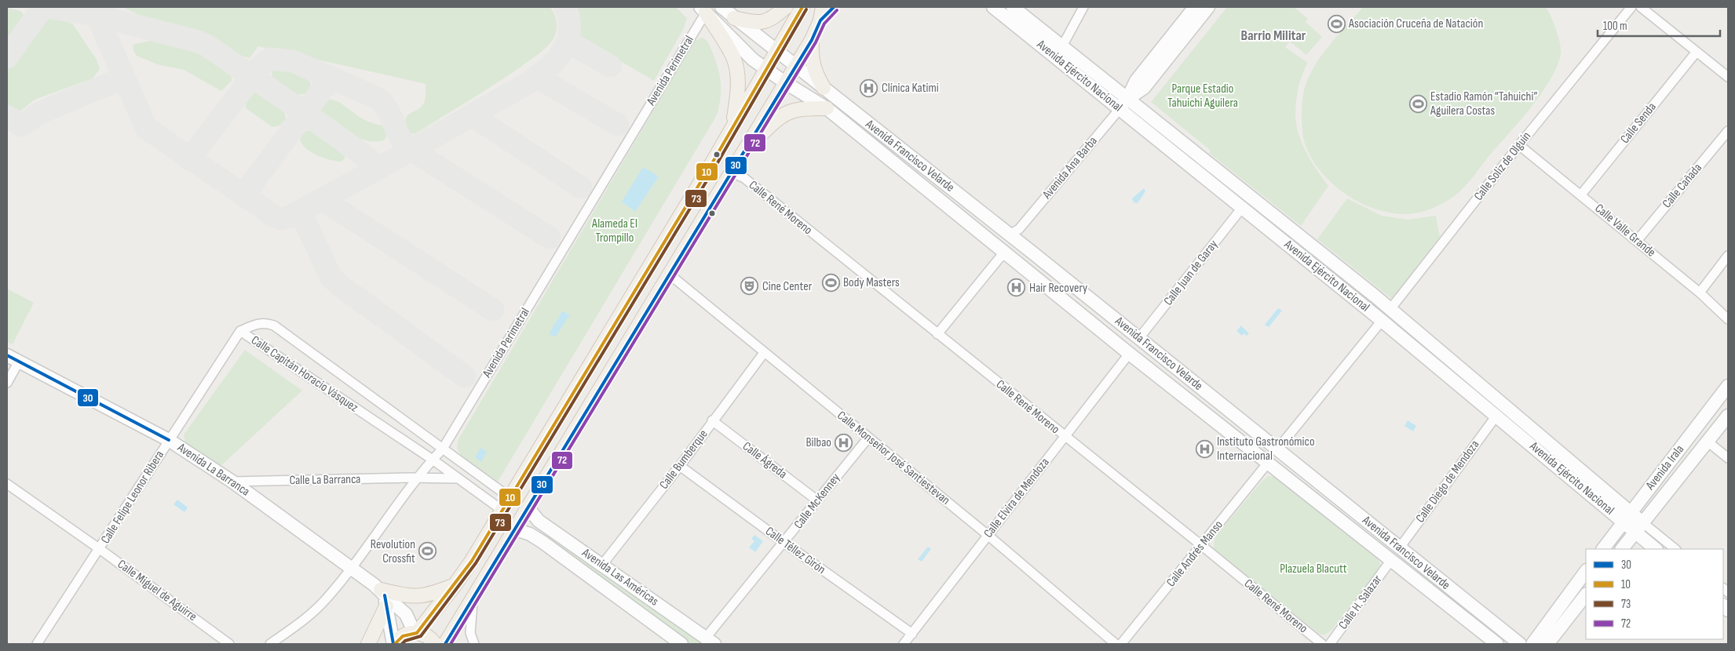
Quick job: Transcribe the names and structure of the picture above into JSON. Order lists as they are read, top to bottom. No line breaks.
{"streets":{"street":["Avenida Perimetral","Avenida Ejército Nacional","Calle Senda","Avenida Francisco Velarde","Calle Soliz de Olguín","Avenida Ana Barba","Calle Cañada","Calle René Moreno","Calle Valle Grande","Calle Juan de Garay","Calle Capitán Horacio Vásquez","Calle Monseñor José Santiestevan","Calle Bumberque","Calle Ágreda","Avenida Irala","Avenida La Barranca","Calle La Barranca","Calle Diego de Mendoza","Calle Felipe Leonor Ribera","Calle Elvira de Mendoza","Calle McKenney","Calle Téllez Girón","Calle Andrés Manso","Avenida Las Américas","Calle Miguel de Aguirre","Calle H. Salazar"]},"crossings":[["Avenida Perimetral","Avenida Francisco Velarde"],["Avenida Perimetral","Calle Capitán Horacio Vásquez"],["Avenida Perimetral","Avenida La Barranca"],["Avenida Perimetral","Calle La Barranca"],["Avenida Ejército Nacional","Calle Soliz de Olguín"],["Avenida Ejército Nacional","Avenida Ana Barba"],["Avenida Ejército Nacional","Calle Juan de Garay"],["Avenida Ejército Nacional","Avenida Irala"],["Avenida Ejército Nacional","Calle Diego de Mendoza"],["Calle Senda","Calle Valle Grande"],["Avenida Francisco Velarde","Avenida Ana Barba"],["Avenida Francisco Velarde","Calle Juan de Garay"],["Avenida Francisco Velarde","Calle Diego de Mendoza"],["Avenida Francisco Velarde","Calle Elvira de Mendoza"],["Avenida Francisco Velarde","Calle Andrés Manso"],["Avenida Francisco Velarde","Calle H. Salazar"],["Calle Soliz de Olguín","Calle Valle Grande"],["Calle Cañada","Calle Valle Grande"],["Calle René Moreno","Calle Elvira de Mendoza"],["Calle René Moreno","Calle Andrés Manso"],["Calle Capitán Horacio Vásquez","Calle La Barranca"],["Calle Capitán Horacio Vásquez","Calle Felipe Leonor Ribera"],["Calle Monseñor José Santiestevan","Calle Bumberque"],["Calle Monseñor José Santiestevan","Calle Elvira de Mendoza"],["Calle Monseñor José Santiestevan","Calle McKenney"],["Calle Bumberque","Calle Ágreda"],["Calle Bumberque","Calle Téllez Girón"],["Calle Bumberque","Avenida Las Américas"],["Calle Ágreda","Calle McKenney"],["Avenida La Barranca","Calle La Barranca"],["Avenida La Barranca","Calle Felipe Leonor Ribera"],["Calle Felipe Leonor Ribera","Calle Miguel de Aguirre"],["Calle Elvira de Mendoza","Calle Téllez Girón"],["Calle McKenney","Calle Téllez Girón"],["Calle McKenney","Avenida Las Américas"]],"districts":["Barrio Militar"],"parks":["Parque Estadio Tahuichi Aguilera","Alameda El Trompillo","Plazuela Blacutt"],"places":{"sports":["Asociación Cruceña de Natación","Estadio Ramón “Tahuichi” Aguilera Costas","Body Masters","Revolution Crossfit"],"hospital":["Clínica Katimi","Hair Recovery","Bilbao","Instituto Gastronómico Internacional"],"theatre":["Cine Center"]},"lines":["transit line 30","transit line 10","transit line 73","transit line 72"],"legend":["30","10","73","72"],"scale_bar":"100 m"}
